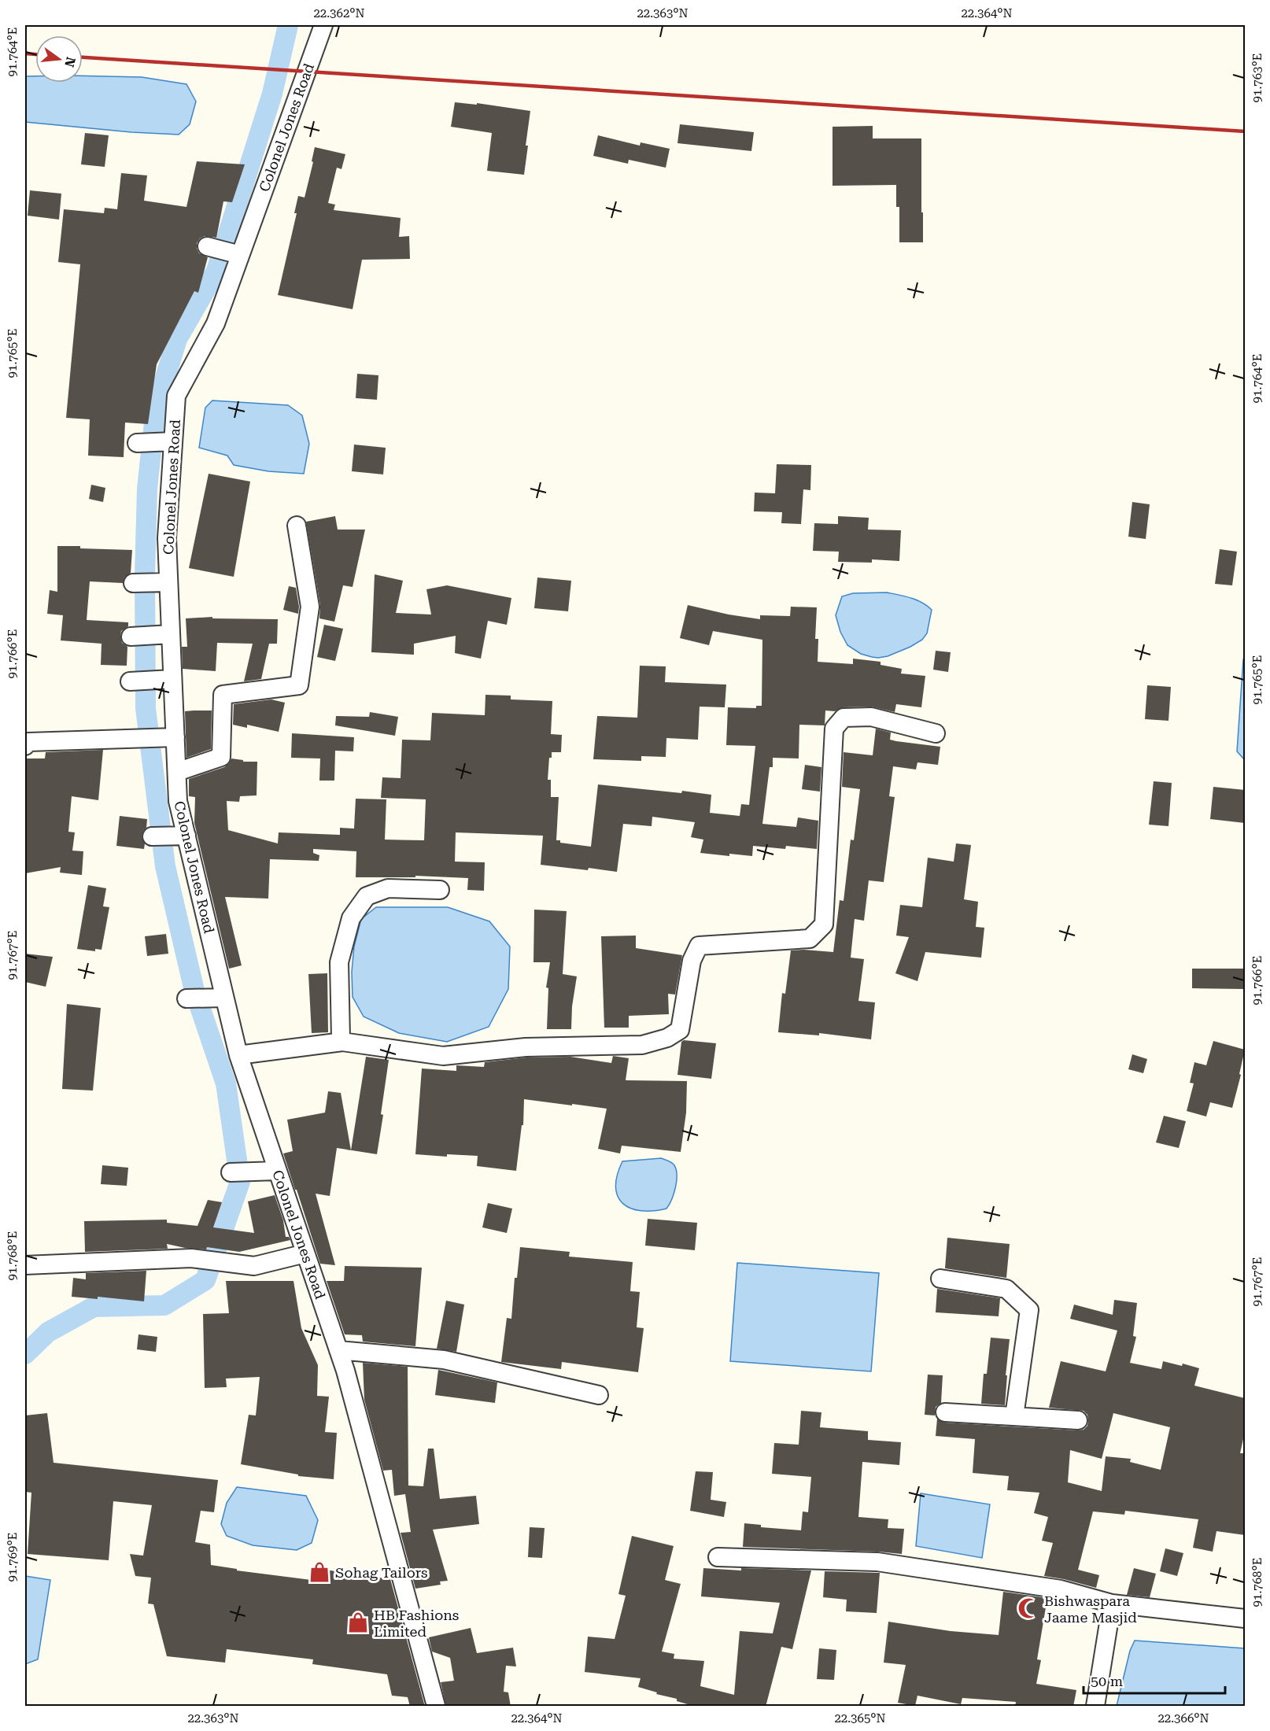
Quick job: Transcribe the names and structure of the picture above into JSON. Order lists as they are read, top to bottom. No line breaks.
{"streets":{"street":["Colonel Jones Road"]},"places":{"shop":["Sohag Tailors","HB Fashions Limited"],"mosque":["Bishwaspara Jaame Masjid"]},"scale_bar":"50 m","north":"right","coordinates":["22.362°N","22.363°N","22.364°N","91.764°E","91.763°E","91.765°E","91.766°E","91.767°E","91.768°E","91.769°E","22.365°N","22.366°N"]}
